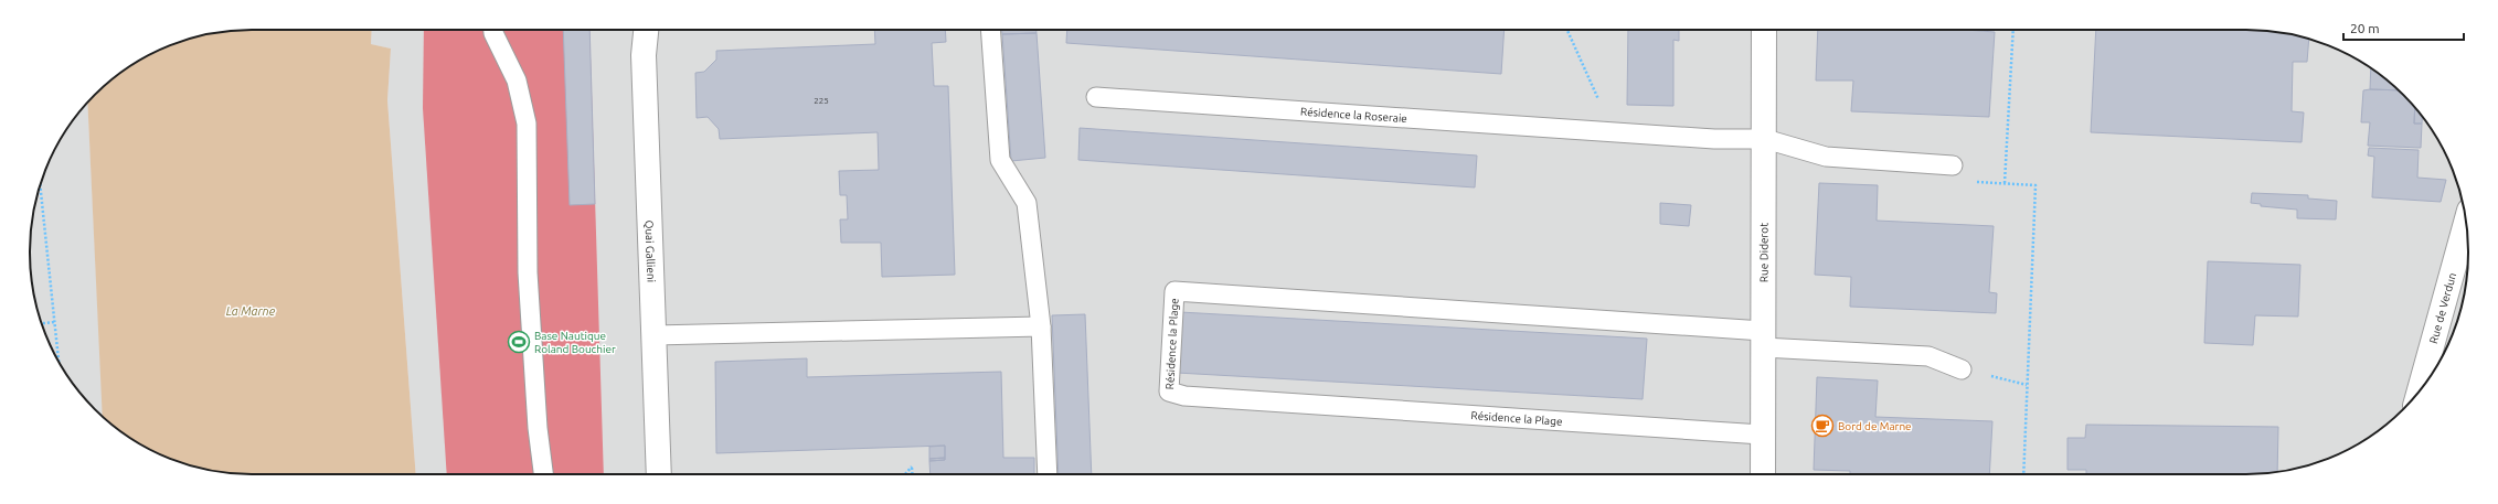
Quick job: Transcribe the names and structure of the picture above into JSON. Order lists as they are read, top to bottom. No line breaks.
{"streets":{"street":["Quai Gallieni","Rue Diderot","Rue de Verdun"],"lane":["Résidence la Roseraie","Résidence la Plage"]},"crossings":[["Résidence la Roseraie","Rue Diderot"],["Rue Diderot","Résidence la Plage"]],"water":["La Marne"],"places":{"sports":["Base Nautique Roland Bouchier"],"cafe":["Bord de Marne"]},"house_numbers":["225"],"scale_bar":"20 m"}
